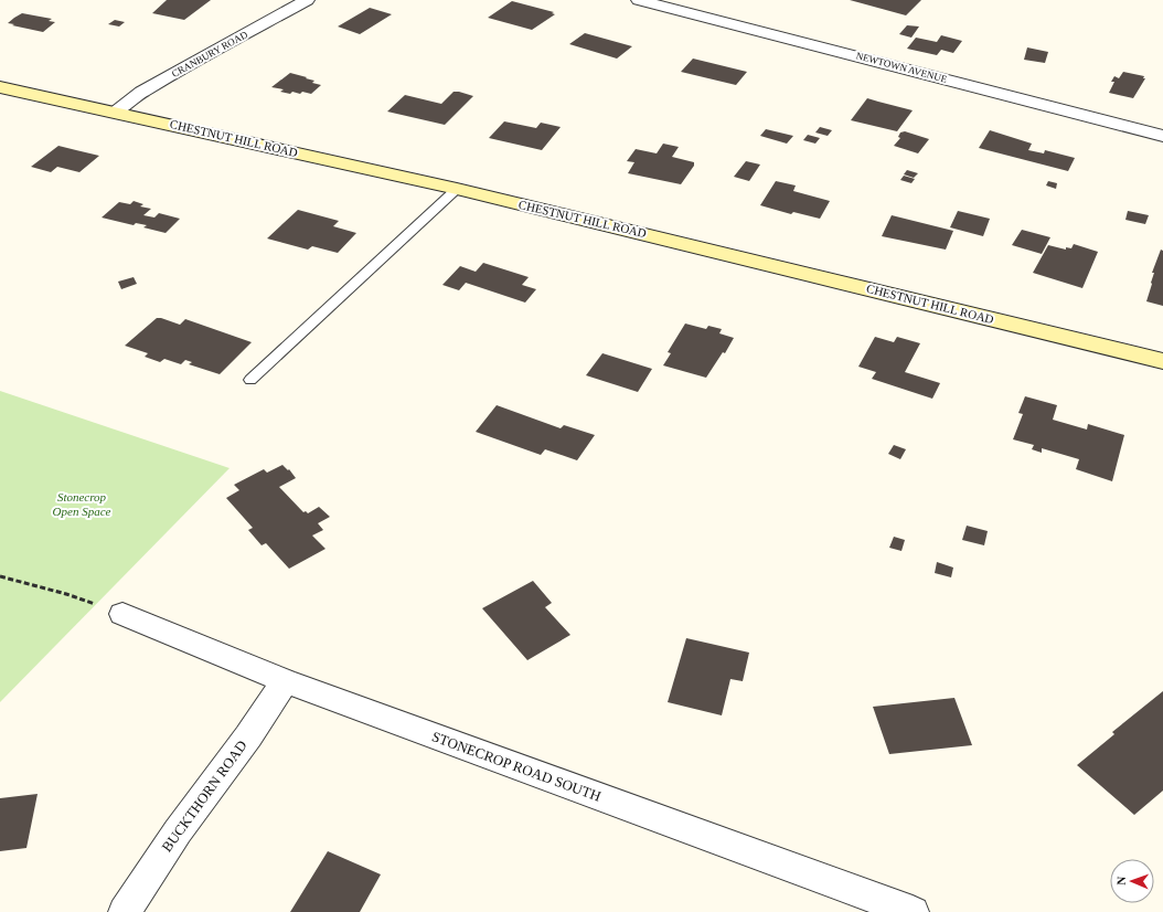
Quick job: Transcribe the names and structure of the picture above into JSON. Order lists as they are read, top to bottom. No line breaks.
{"streets":{"main road":["CHESTNUT HILL ROAD"],"street":["CRANBURY ROAD","NEWTOWN AVENUE","STONECROP ROAD SOUTH","BUCKTHORN ROAD"]},"crossings":[["CRANBURY ROAD","CHESTNUT HILL ROAD"],["STONECROP ROAD SOUTH","BUCKTHORN ROAD"]],"parks":["Stonecrop Open Space"],"north":"left"}
